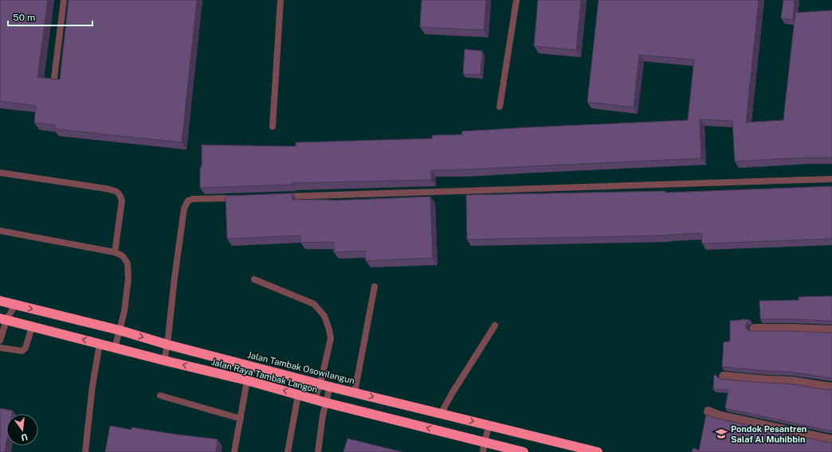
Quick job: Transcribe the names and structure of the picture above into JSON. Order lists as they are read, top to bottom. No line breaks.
{"streets":{"highway":["Jalan Tambak Osowilangun","Jalan Raya Tambak Langon"]},"one_way":["Jalan Tambak Osowilangun","Jalan Raya Tambak Langon"],"places":{"school or university":["Pondok Pesantren Salaf Al Muhibbin"]},"scale_bar":"50 m","north":"bottom"}
